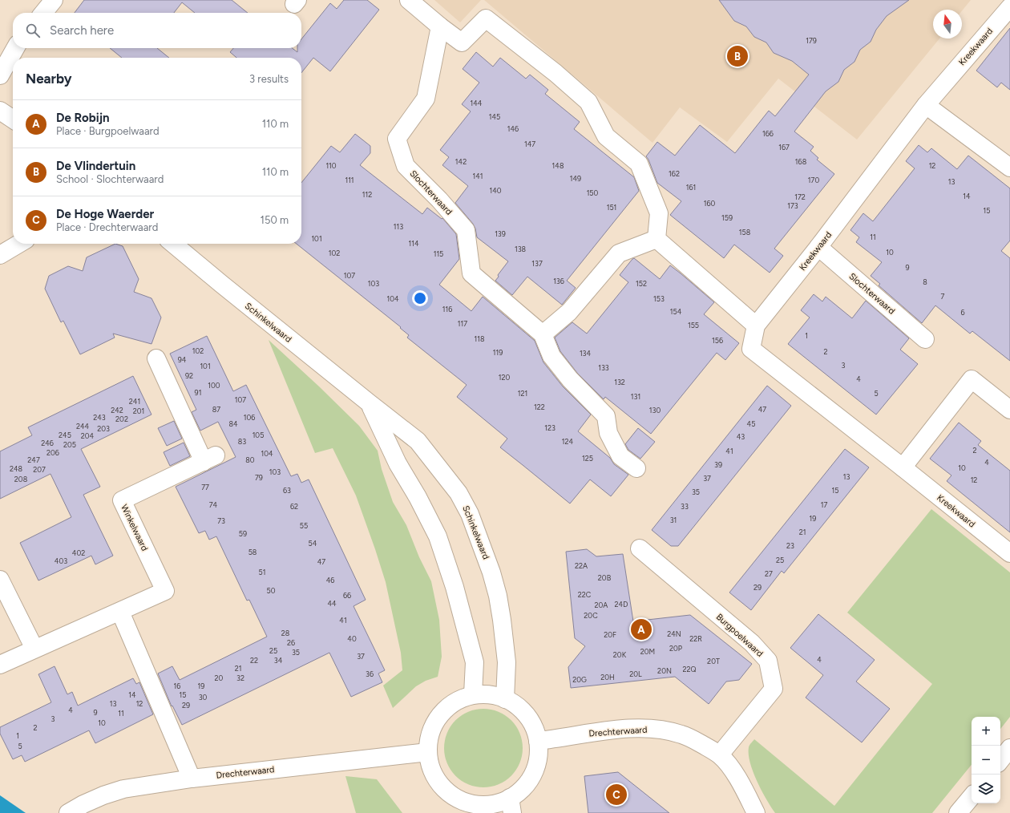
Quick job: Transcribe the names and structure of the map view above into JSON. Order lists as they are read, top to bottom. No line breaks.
{"streets":{"street":["Kreekwaard","Slochterwaard","Schinkelwaard","Winkelwaard","Burgpoelwaard","Drechterwaard"]},"crossings":[["Kreekwaard","Slochterwaard"],["Schinkelwaard","Drechterwaard"],["Burgpoelwaard","Drechterwaard"]],"house_numbers":["179","144","145","146","166","147","167","142","168","110","148","12","162","141","149","111","170","13","161","140","150","112","14","172","160","173","151","15","159","113","158","139","11","101","114","138","10","102","115","137","9","107","136","8","103","152","7","104","153","116","154","6","117","155","1","118","156","102","2","119","134","94","3","101","133","92","120","4","132","100","91","121","5","131","107","241","122","87","47","242","130","201","243","106","202","84","45","244","123","203","245","105","204","43","83","124","246","205","2","41","206","104","125","247","80","4","39","10","248","207","103","13","79","37","208","12","77","63","15","35","74","17","62","33","19","31","73","55","21","59","54","23","58","402","25","403","47","22A","51","27","20B","46","29","50","22C","66","44","24D","20A","20C","41","28","24N","20F","40","22R","26","20P","25","20M","35","20K","37","4","22","34","20T","21","22Q","20N","36","20L","20H","20","32","20G","16","19","14","15","30","13","12","29","4","9","11","3","10","2","1","5"],"north":"top","page":{"search":"Search here","pins":["B","A","C"],"heading":["Nearby","3 results"],"list":[{"mark":"A","name":"De Robijn","note":"Place · Burgpoelwaard","value":"110 m"},{"mark":"B","name":"De Vlindertuin","note":"School · Slochterwaard","value":"110 m"},{"mark":"C","name":"De Hoge Waerder","note":"Place · Drechterwaard","value":"150 m"}],"map_buttons":["+","−"]}}
